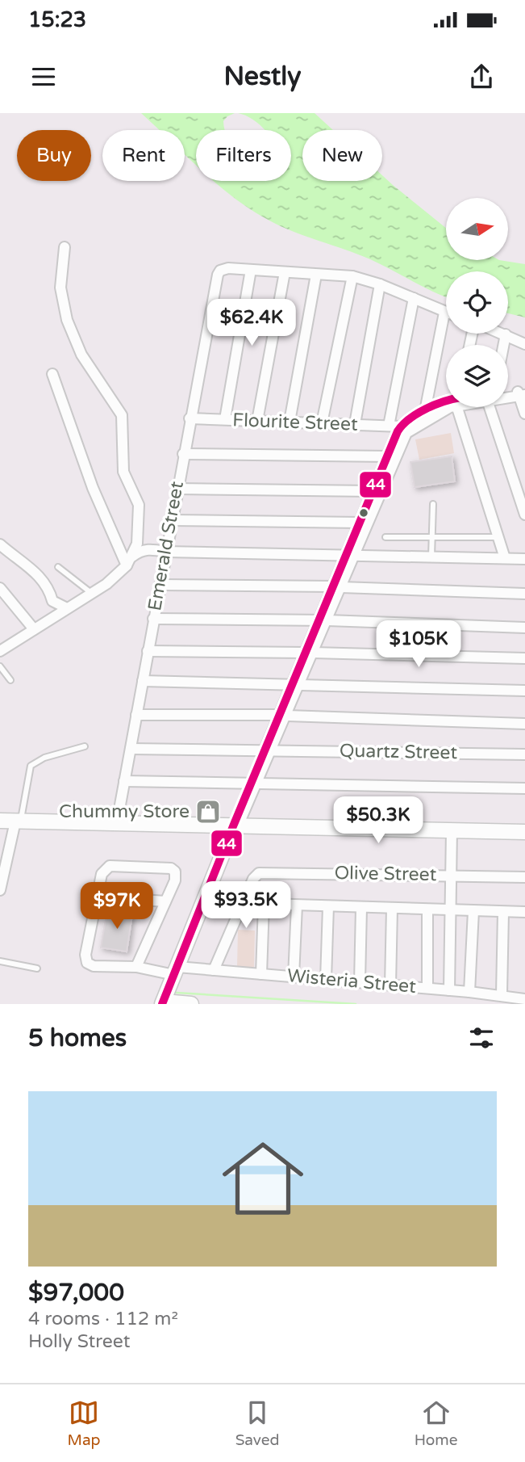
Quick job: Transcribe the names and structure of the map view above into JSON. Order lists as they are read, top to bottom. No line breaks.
{"streets":{"street":["Flourite Street","Emerald Street","Quartz Street","Olive Street","Wisteria Street"]},"crossings":[["Flourite Street","Emerald Street"],["Emerald Street","Quartz Street"],["Olive Street","Wisteria Street"]],"places":{"shop":["Chummy Store"]},"lines":["transit line 44"],"north":"right","page":{"status":"15:23","header":"Nestly","chip":["Buy","Rent","Filters","New"],"price":["$62.4K","$105K","$50.3K","$93.5K","$97K"],"heading":"5 homes","list":[{"name":"$97,000","note":"4 rooms · 112 m² · Holly Street"}],"tabs":["Map","Saved","Home"]}}
